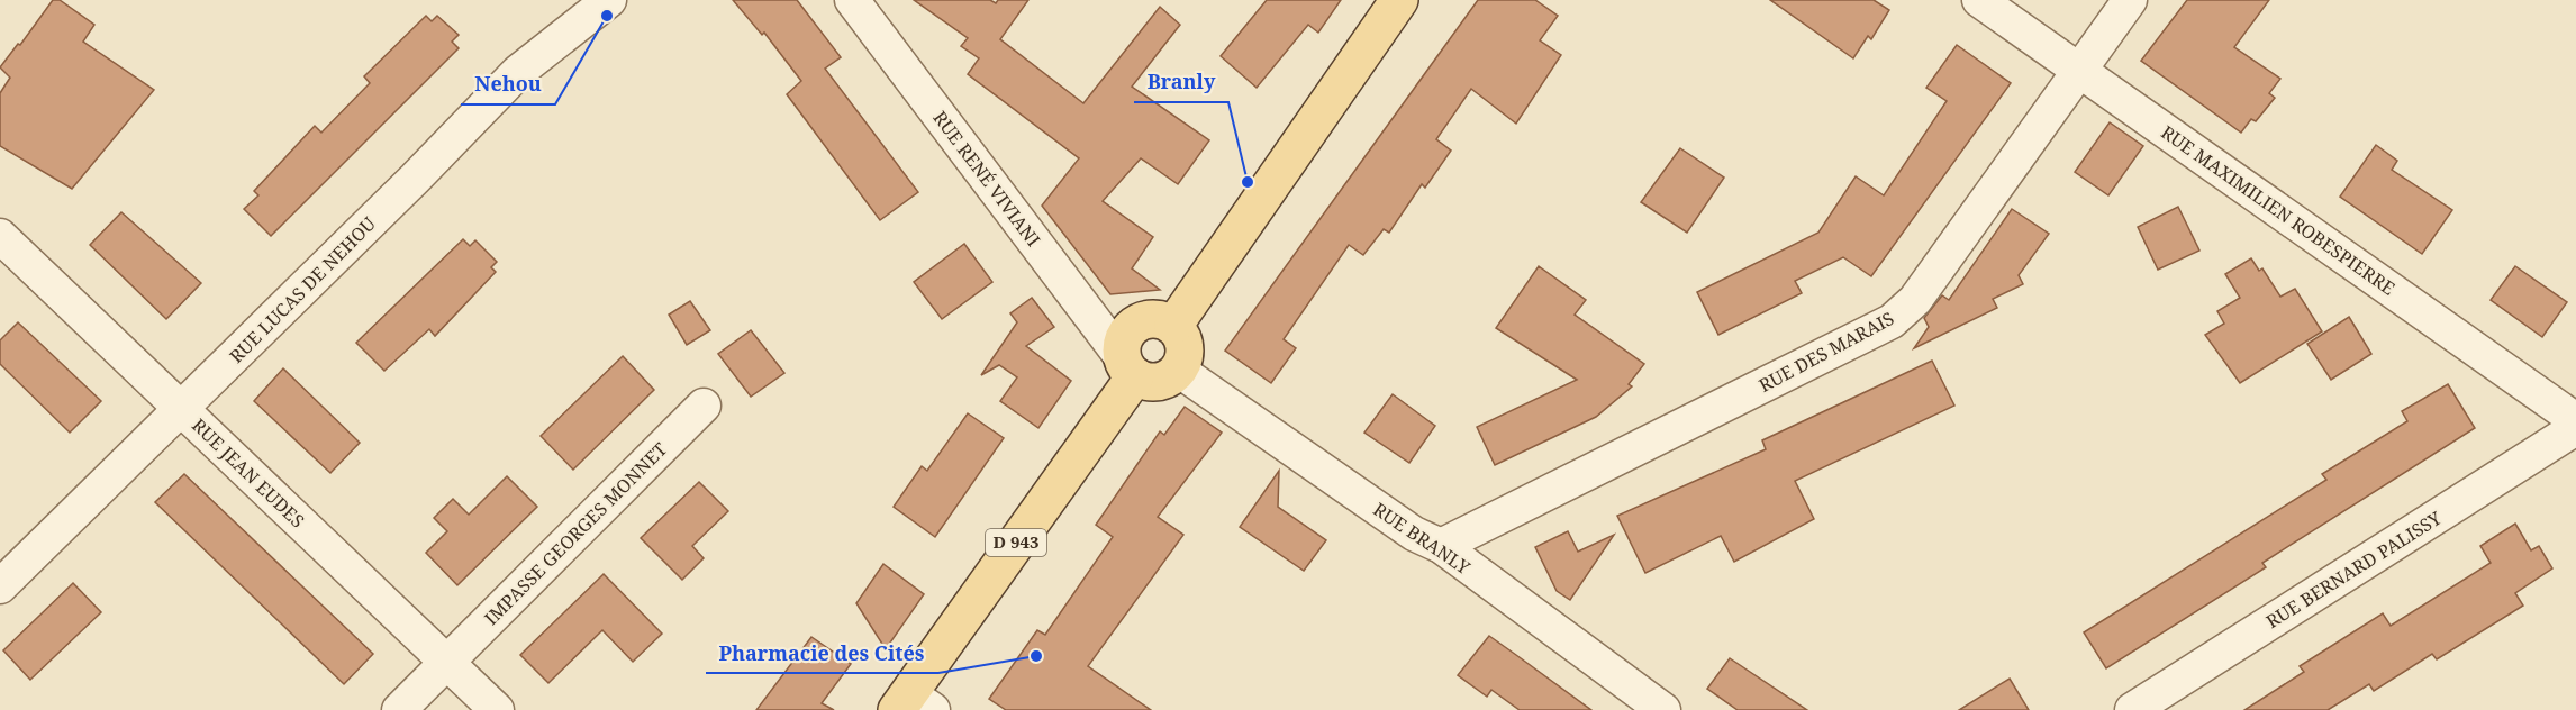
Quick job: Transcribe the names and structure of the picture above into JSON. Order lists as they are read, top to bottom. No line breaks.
{"streets":{"main road":["D 943"],"street":["RUE RENÉ VIVIANI","RUE MAXIMILIEN ROBESPIERRE","RUE LUCAS DE NEHOU","RUE DES MARAIS","RUE JEAN EUDES","IMPASSE GEORGES MONNET","RUE BRANLY","RUE BERNARD PALISSY"]},"crossings":[["RUE RENÉ VIVIANI","RUE BRANLY"],["RUE RENÉ VIVIANI","D 943"],["RUE MAXIMILIEN ROBESPIERRE","RUE DES MARAIS"],["RUE LUCAS DE NEHOU","RUE JEAN EUDES"],["RUE DES MARAIS","RUE BRANLY"],["RUE JEAN EUDES","IMPASSE GEORGES MONNET"],["RUE BRANLY","D 943"]],"places":["Nehou","Branly","Pharmacie des Cités"]}
